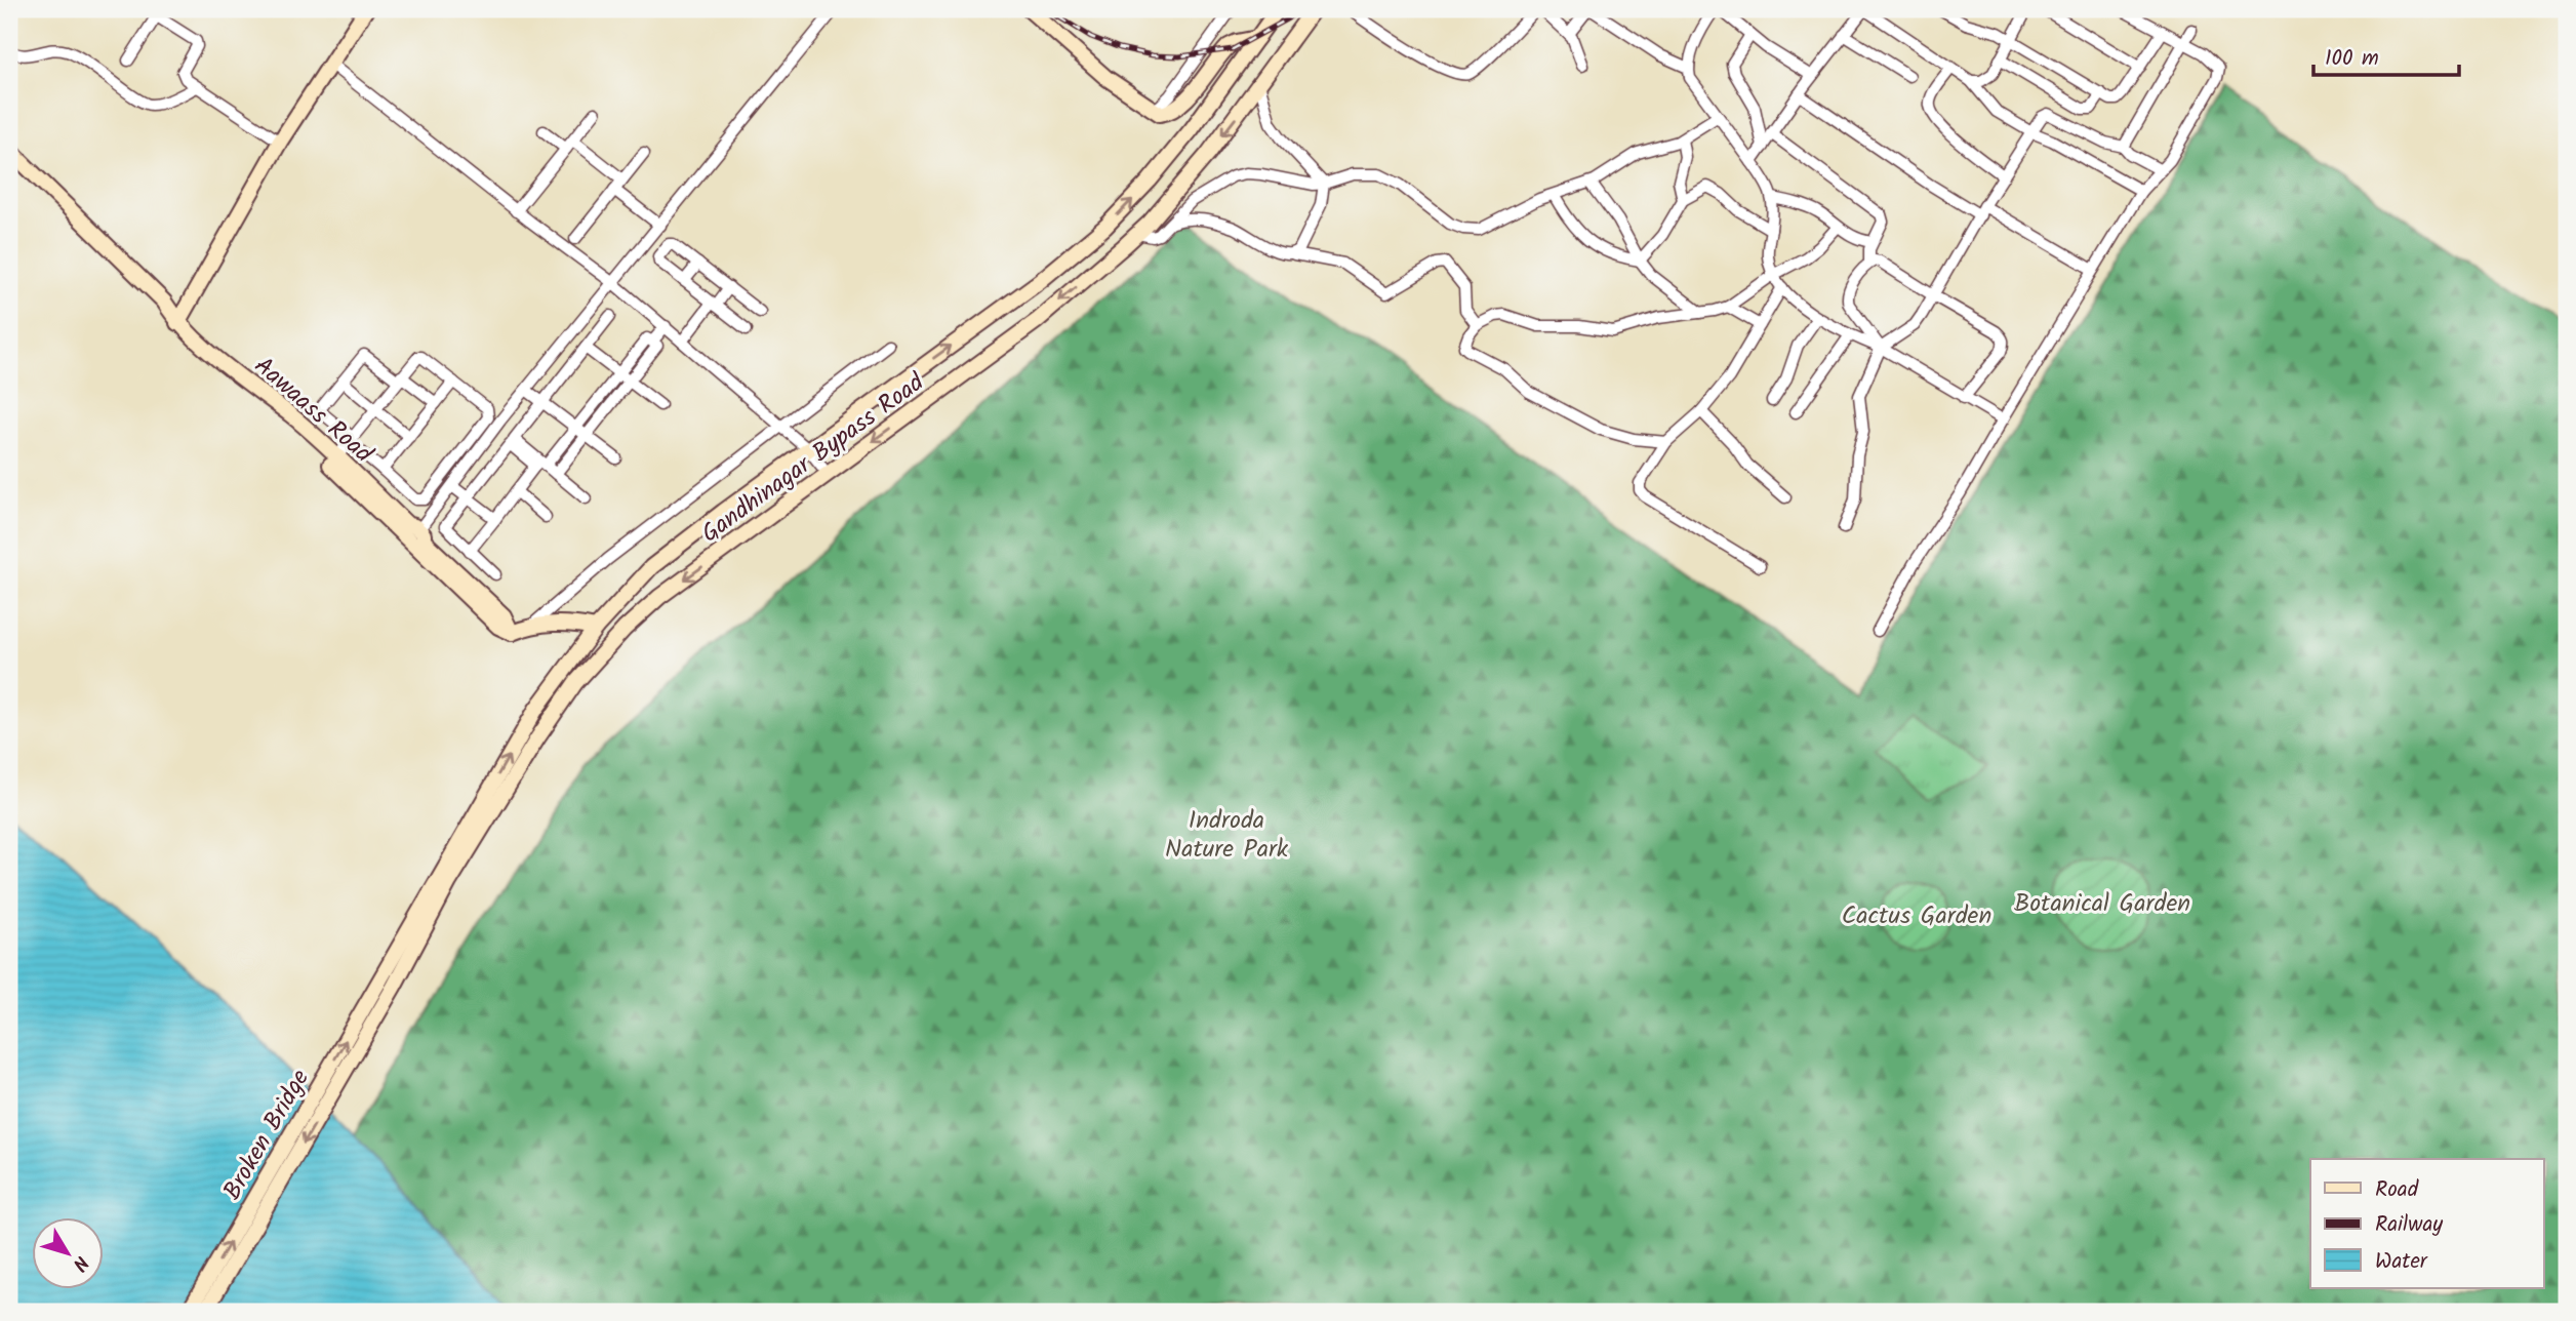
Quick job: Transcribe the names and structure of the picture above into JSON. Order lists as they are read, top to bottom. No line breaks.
{"streets":{"main road":["Aawaass Road","Gandhinagar Bypass Road","Broken Bridge"]},"crossings":[["Gandhinagar Bypass Road","Broken Bridge"]],"parks":["Indroda Nature Park","Botanical Garden","Cactus Garden"],"legend":["Road","Railway","Water"],"scale_bar":"100 m","north":"bottom right"}
